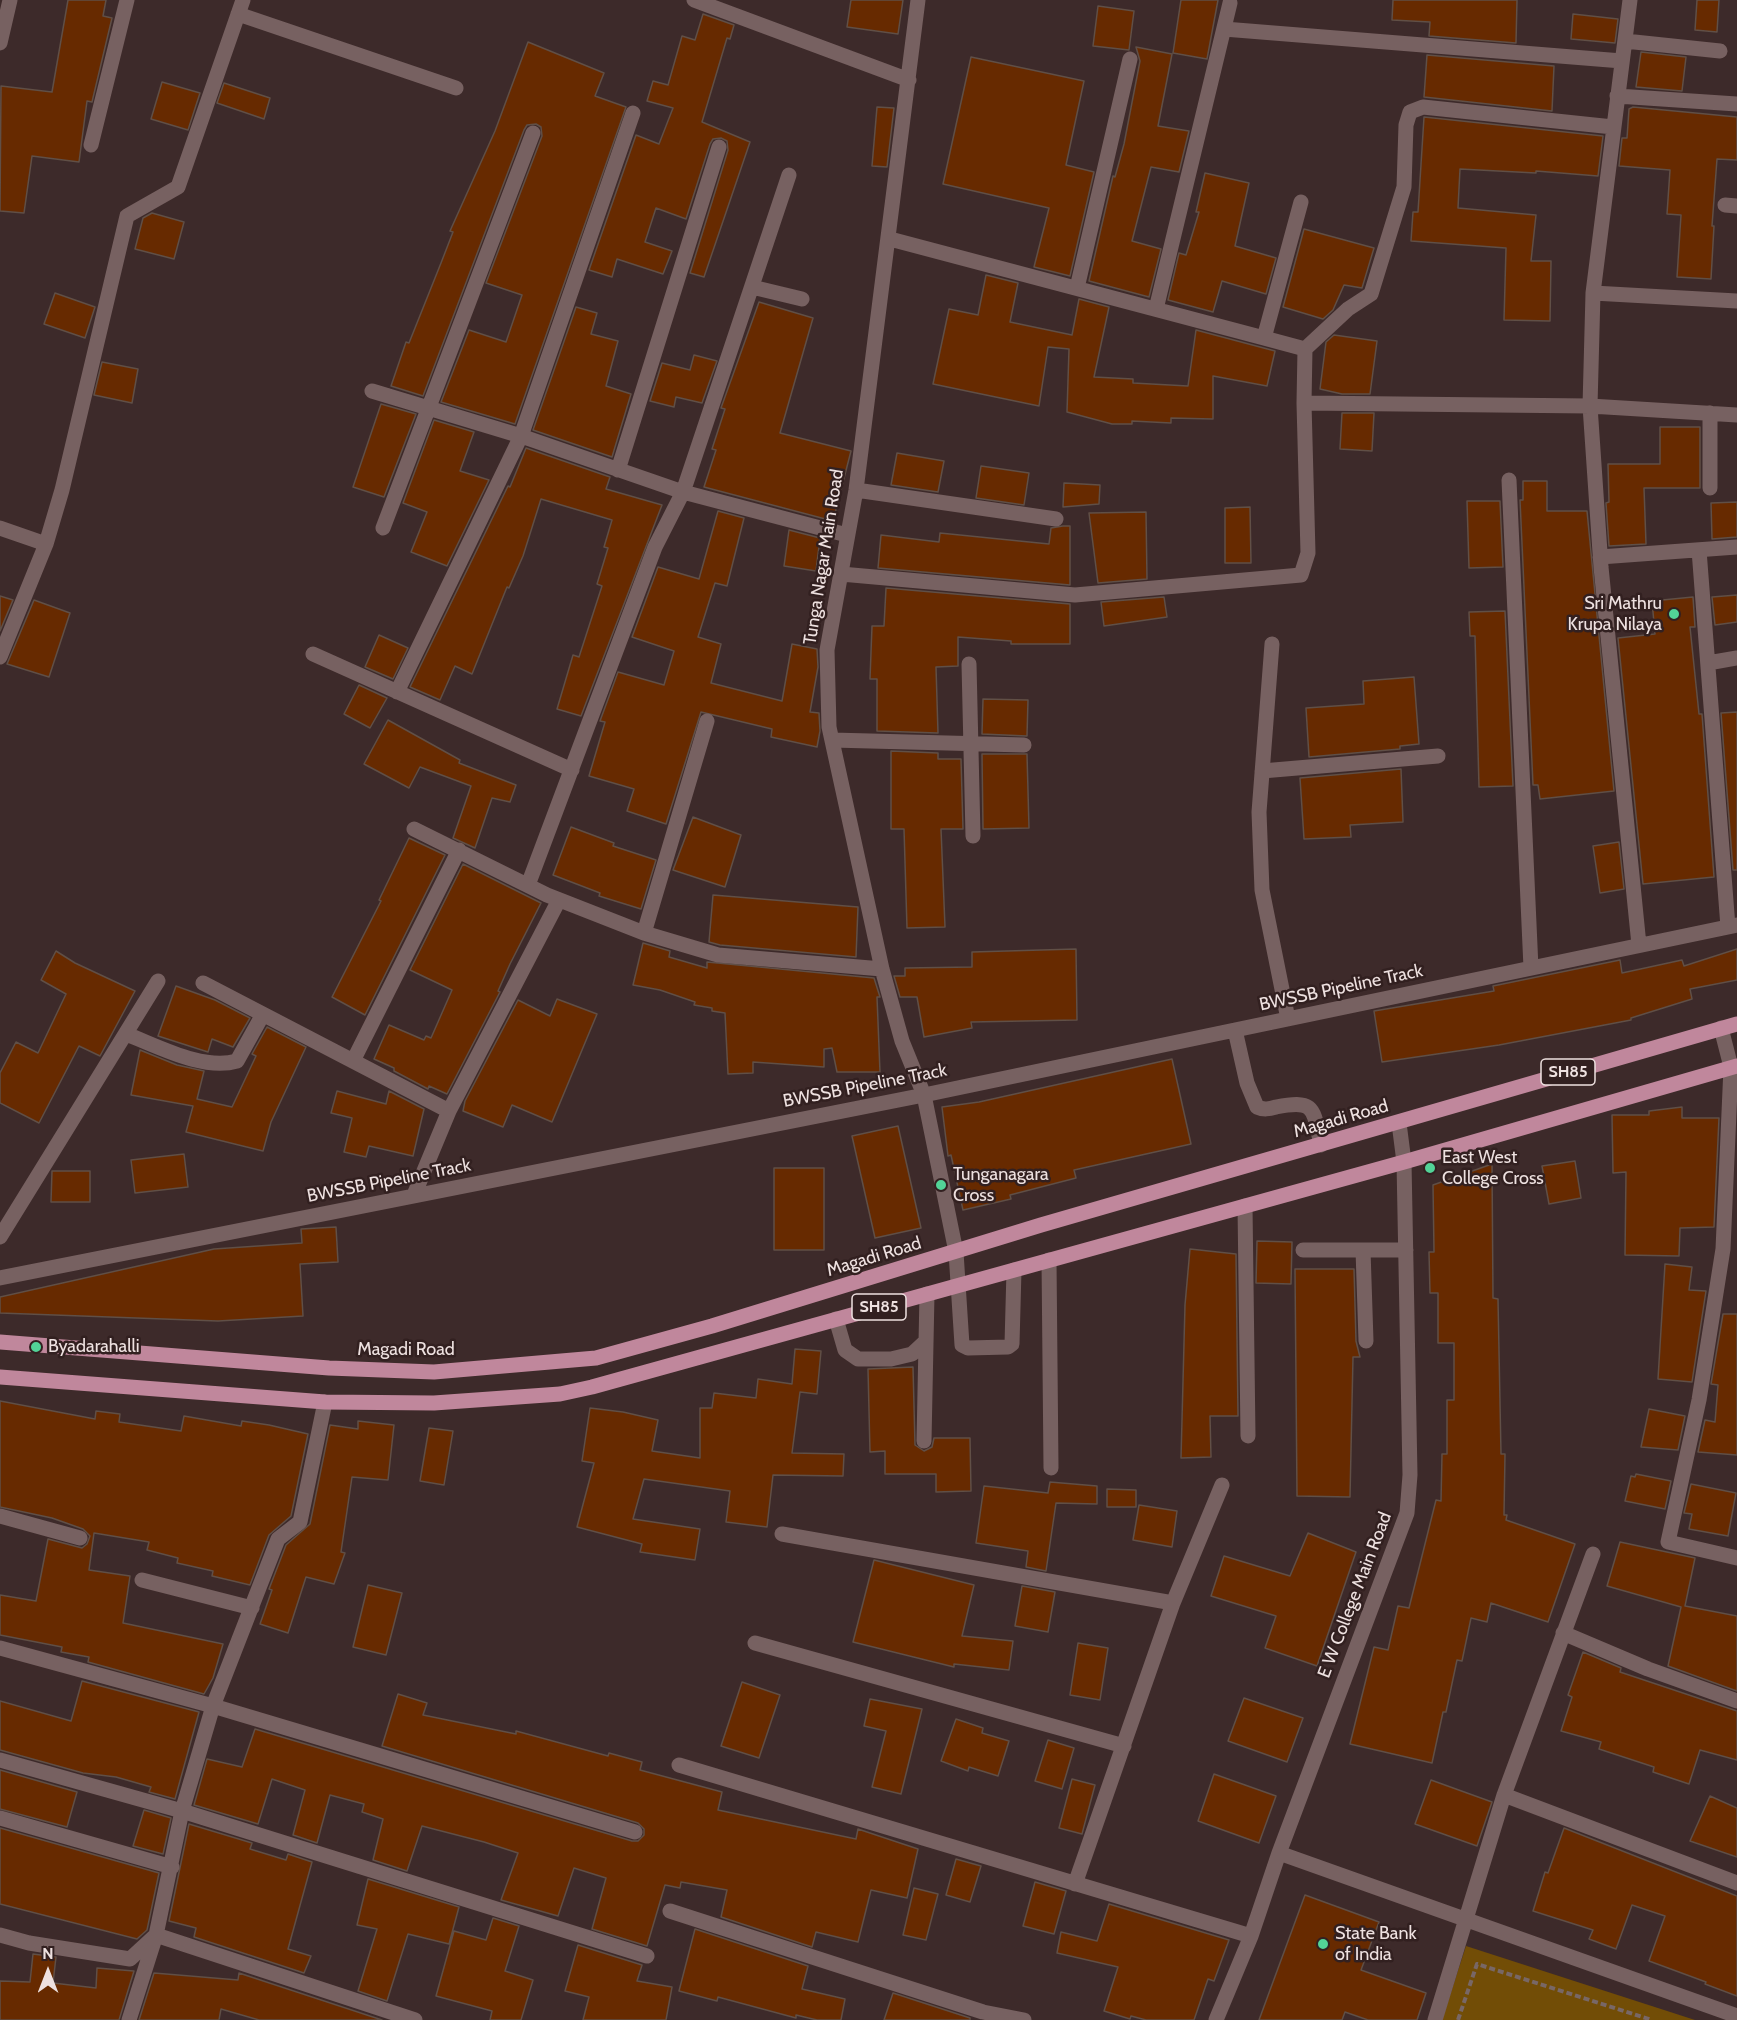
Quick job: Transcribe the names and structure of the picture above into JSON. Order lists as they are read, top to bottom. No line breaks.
{"streets":{"main road":["SH85","Magadi Road"],"street":["Tunga Nagar Main Road","BWSSB Pipeline Track","E W College Main Road"]},"crossings":[["Tunga Nagar Main Road","BWSSB Pipeline Track"],["Tunga Nagar Main Road","SH85"],["Tunga Nagar Main Road","Magadi Road"],["SH85","E W College Main Road"],["Magadi Road","E W College Main Road"]],"places":["Sri Mathru Krupa Nilaya","East West College Cross","Tunganagara Cross","Byadarahalli","State Bank of India"],"north":"top"}
